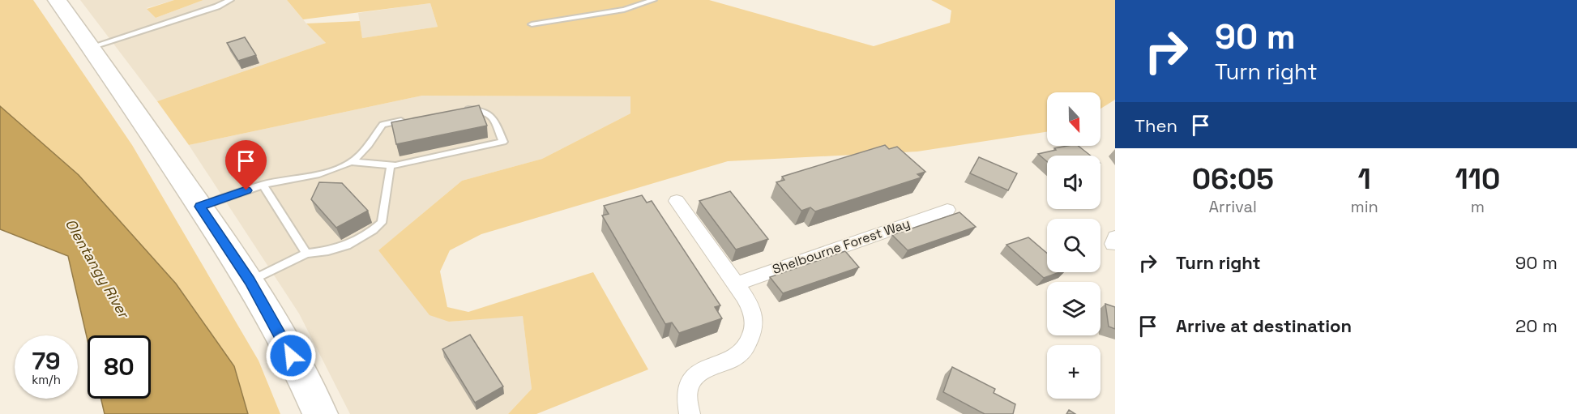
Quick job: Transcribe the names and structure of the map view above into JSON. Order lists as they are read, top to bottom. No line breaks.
{"streets":{"street":["Shelbourne Forest Way"]},"water":["Olentangy River"],"north":"bottom","page":{"turn":["90 m","Turn right"],"map_buttons":"+","then":"Then","eta":["06:05","Arrival","1","min","110","m"],"list":[{"name":"Turn right","value":"90 m"},{"name":"Arrive at destination","value":"20 m"}],"speed":"79 km/h","limit":"80"}}
